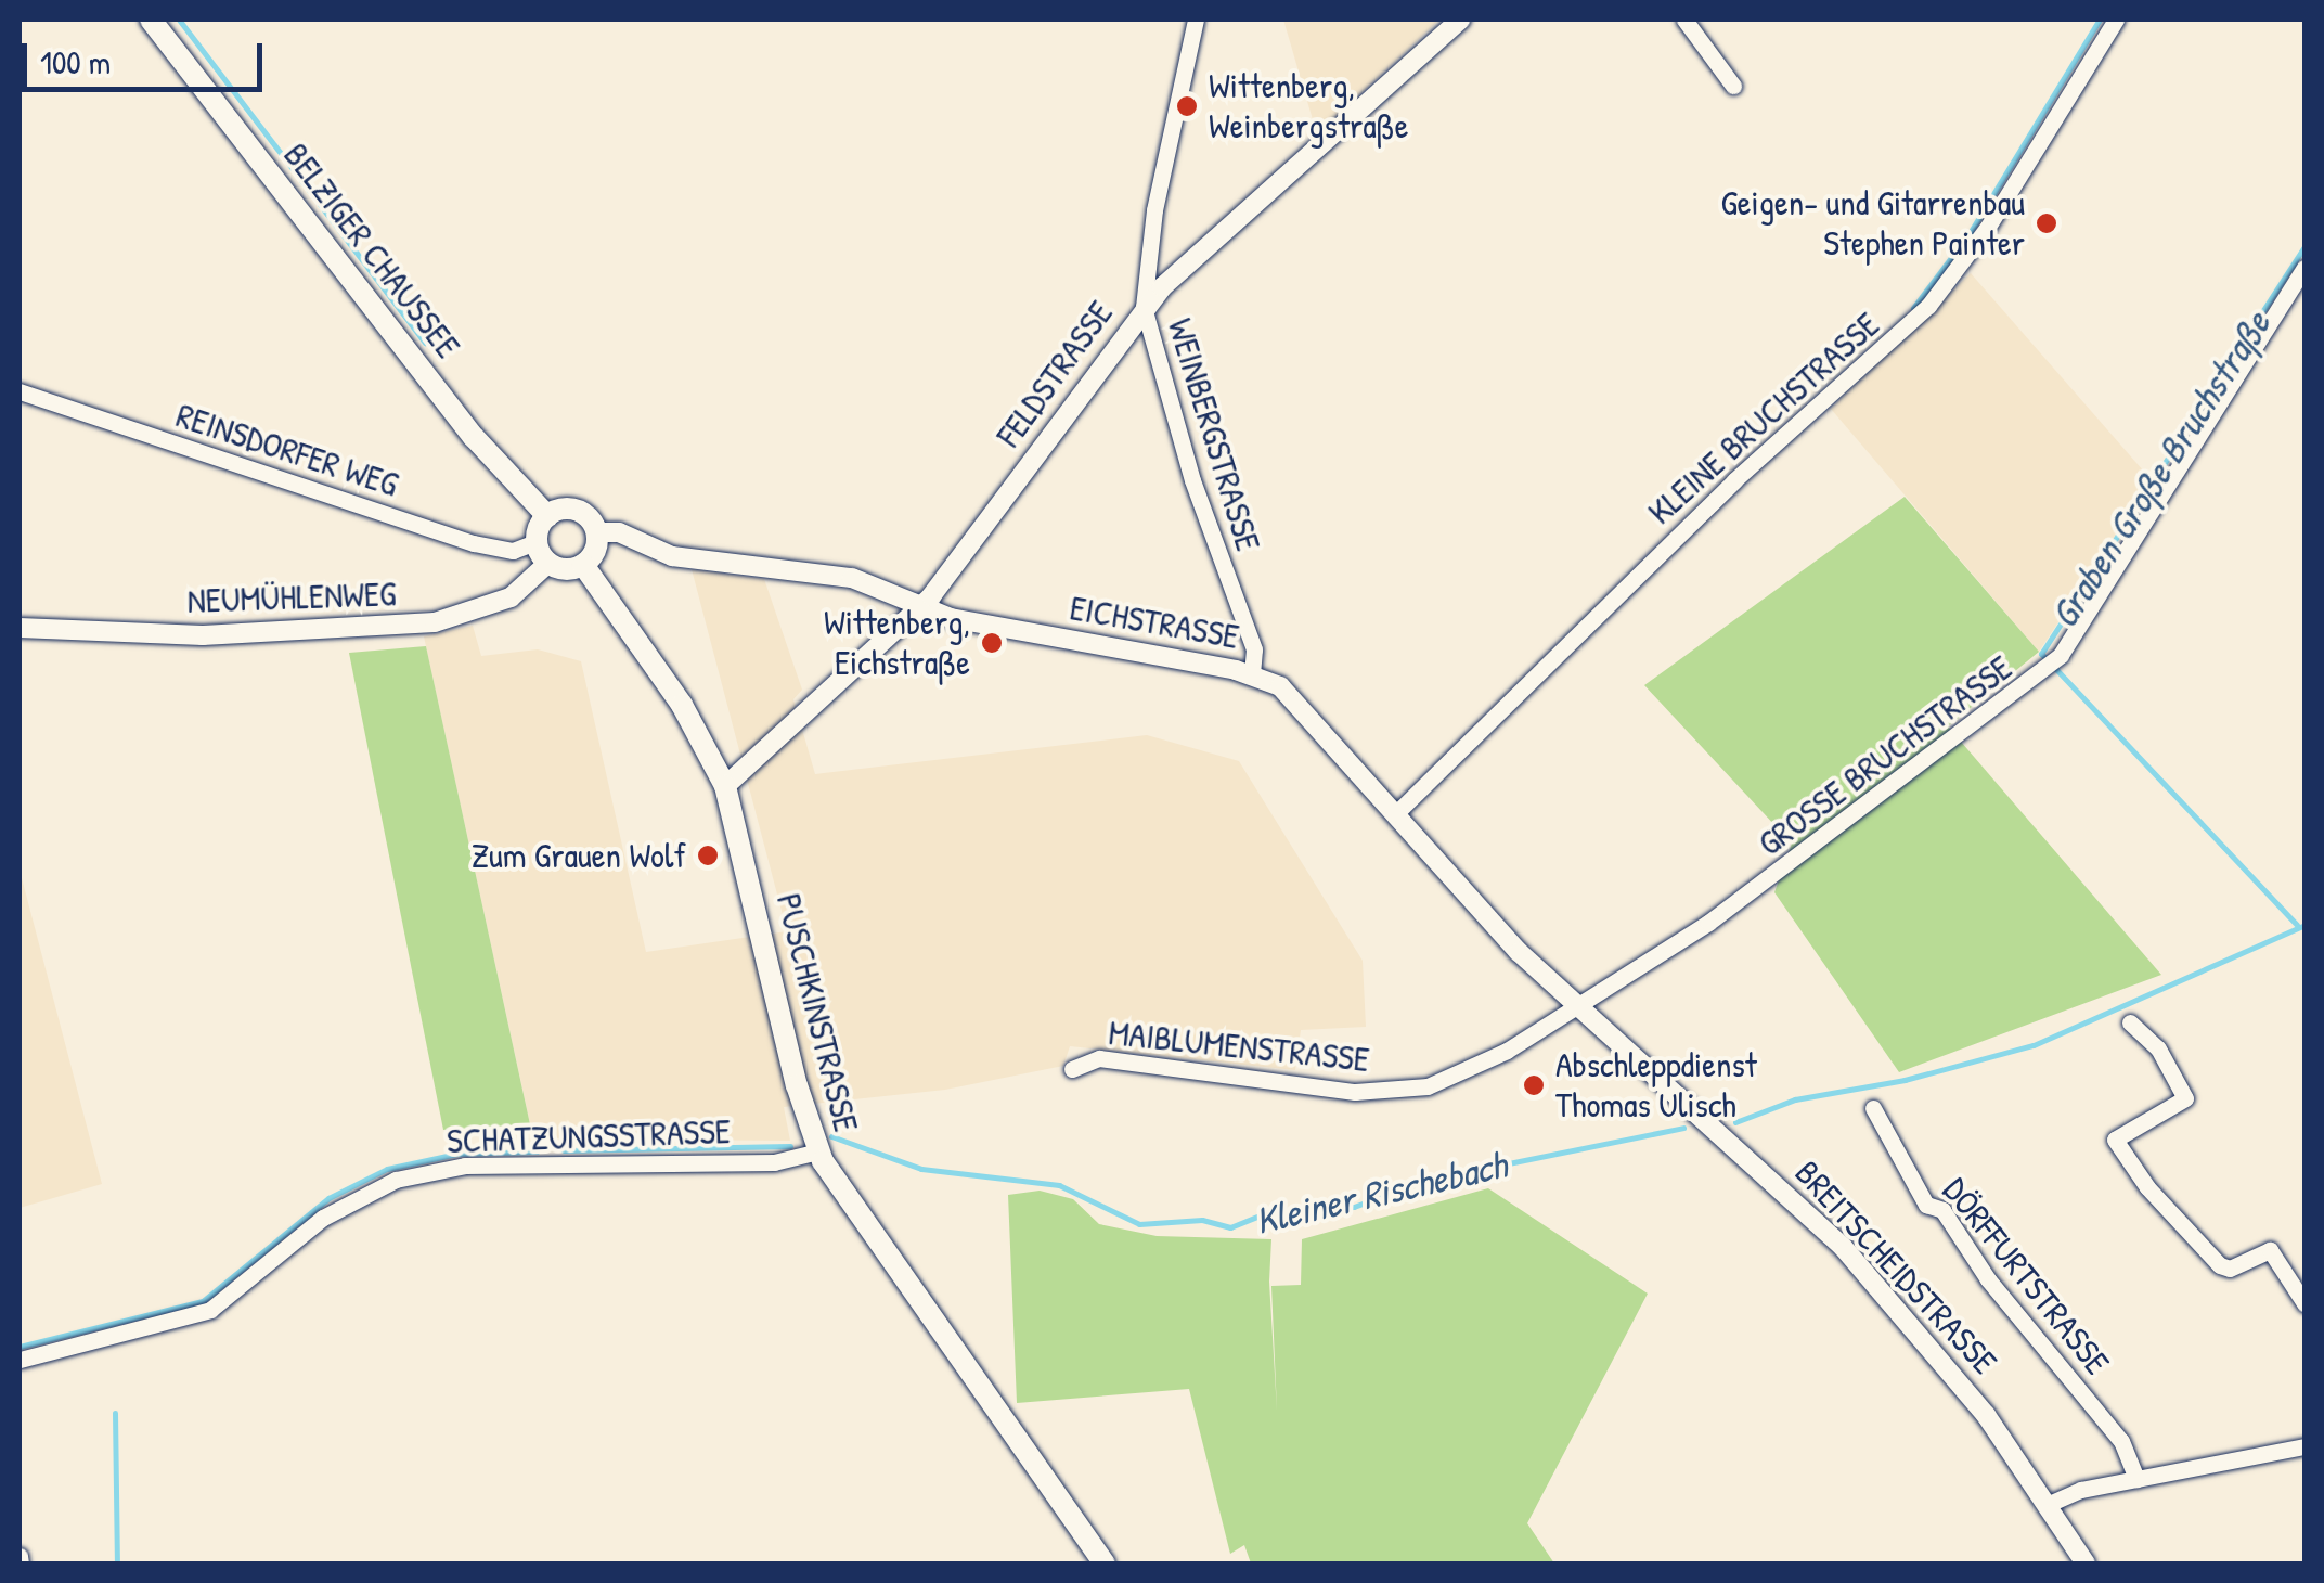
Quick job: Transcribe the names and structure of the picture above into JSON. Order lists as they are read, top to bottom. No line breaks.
{"streets":{"main road":["BELZIGER CHAUSSEE","PUSCHKINSTRASSE"],"street":["FELDSTRASSE","KLEINE BRUCHSTRASSE","WEINBERGSTRASSE","REINSDORFER WEG","NEUMÜHLENWEG","EICHSTRASSE","GROSSE BRUCHSTRASSE","MAIBLUMENSTRASSE","SCHATZUNGSSTRASSE","BREITSCHEIDSTRASSE","DÖRFFURTSTRASSE"]},"crossings":[["BELZIGER CHAUSSEE","REINSDORFER WEG"],["BELZIGER CHAUSSEE","NEUMÜHLENWEG"],["BELZIGER CHAUSSEE","EICHSTRASSE"],["BELZIGER CHAUSSEE","PUSCHKINSTRASSE"],["FELDSTRASSE","WEINBERGSTRASSE"],["FELDSTRASSE","EICHSTRASSE"],["FELDSTRASSE","PUSCHKINSTRASSE"],["KLEINE BRUCHSTRASSE","EICHSTRASSE"],["WEINBERGSTRASSE","EICHSTRASSE"],["REINSDORFER WEG","NEUMÜHLENWEG"],["REINSDORFER WEG","EICHSTRASSE"],["REINSDORFER WEG","PUSCHKINSTRASSE"],["NEUMÜHLENWEG","EICHSTRASSE"],["NEUMÜHLENWEG","PUSCHKINSTRASSE"],["EICHSTRASSE","GROSSE BRUCHSTRASSE"],["EICHSTRASSE","PUSCHKINSTRASSE"],["EICHSTRASSE","MAIBLUMENSTRASSE"],["EICHSTRASSE","BREITSCHEIDSTRASSE"],["GROSSE BRUCHSTRASSE","MAIBLUMENSTRASSE"],["GROSSE BRUCHSTRASSE","BREITSCHEIDSTRASSE"],["PUSCHKINSTRASSE","SCHATZUNGSSTRASSE"],["MAIBLUMENSTRASSE","BREITSCHEIDSTRASSE"]],"water":["Graben Große Bruchstraße","Kleiner Rischebach"],"places":["Wittenberg, Weinbergstraße","Geigen- und Gitarrenbau Stephen Painter","Wittenberg, Eichstraße","Zum Grauen Wolf","Abschleppdienst Thomas Ulisch"],"scale_bar":"100 m"}
